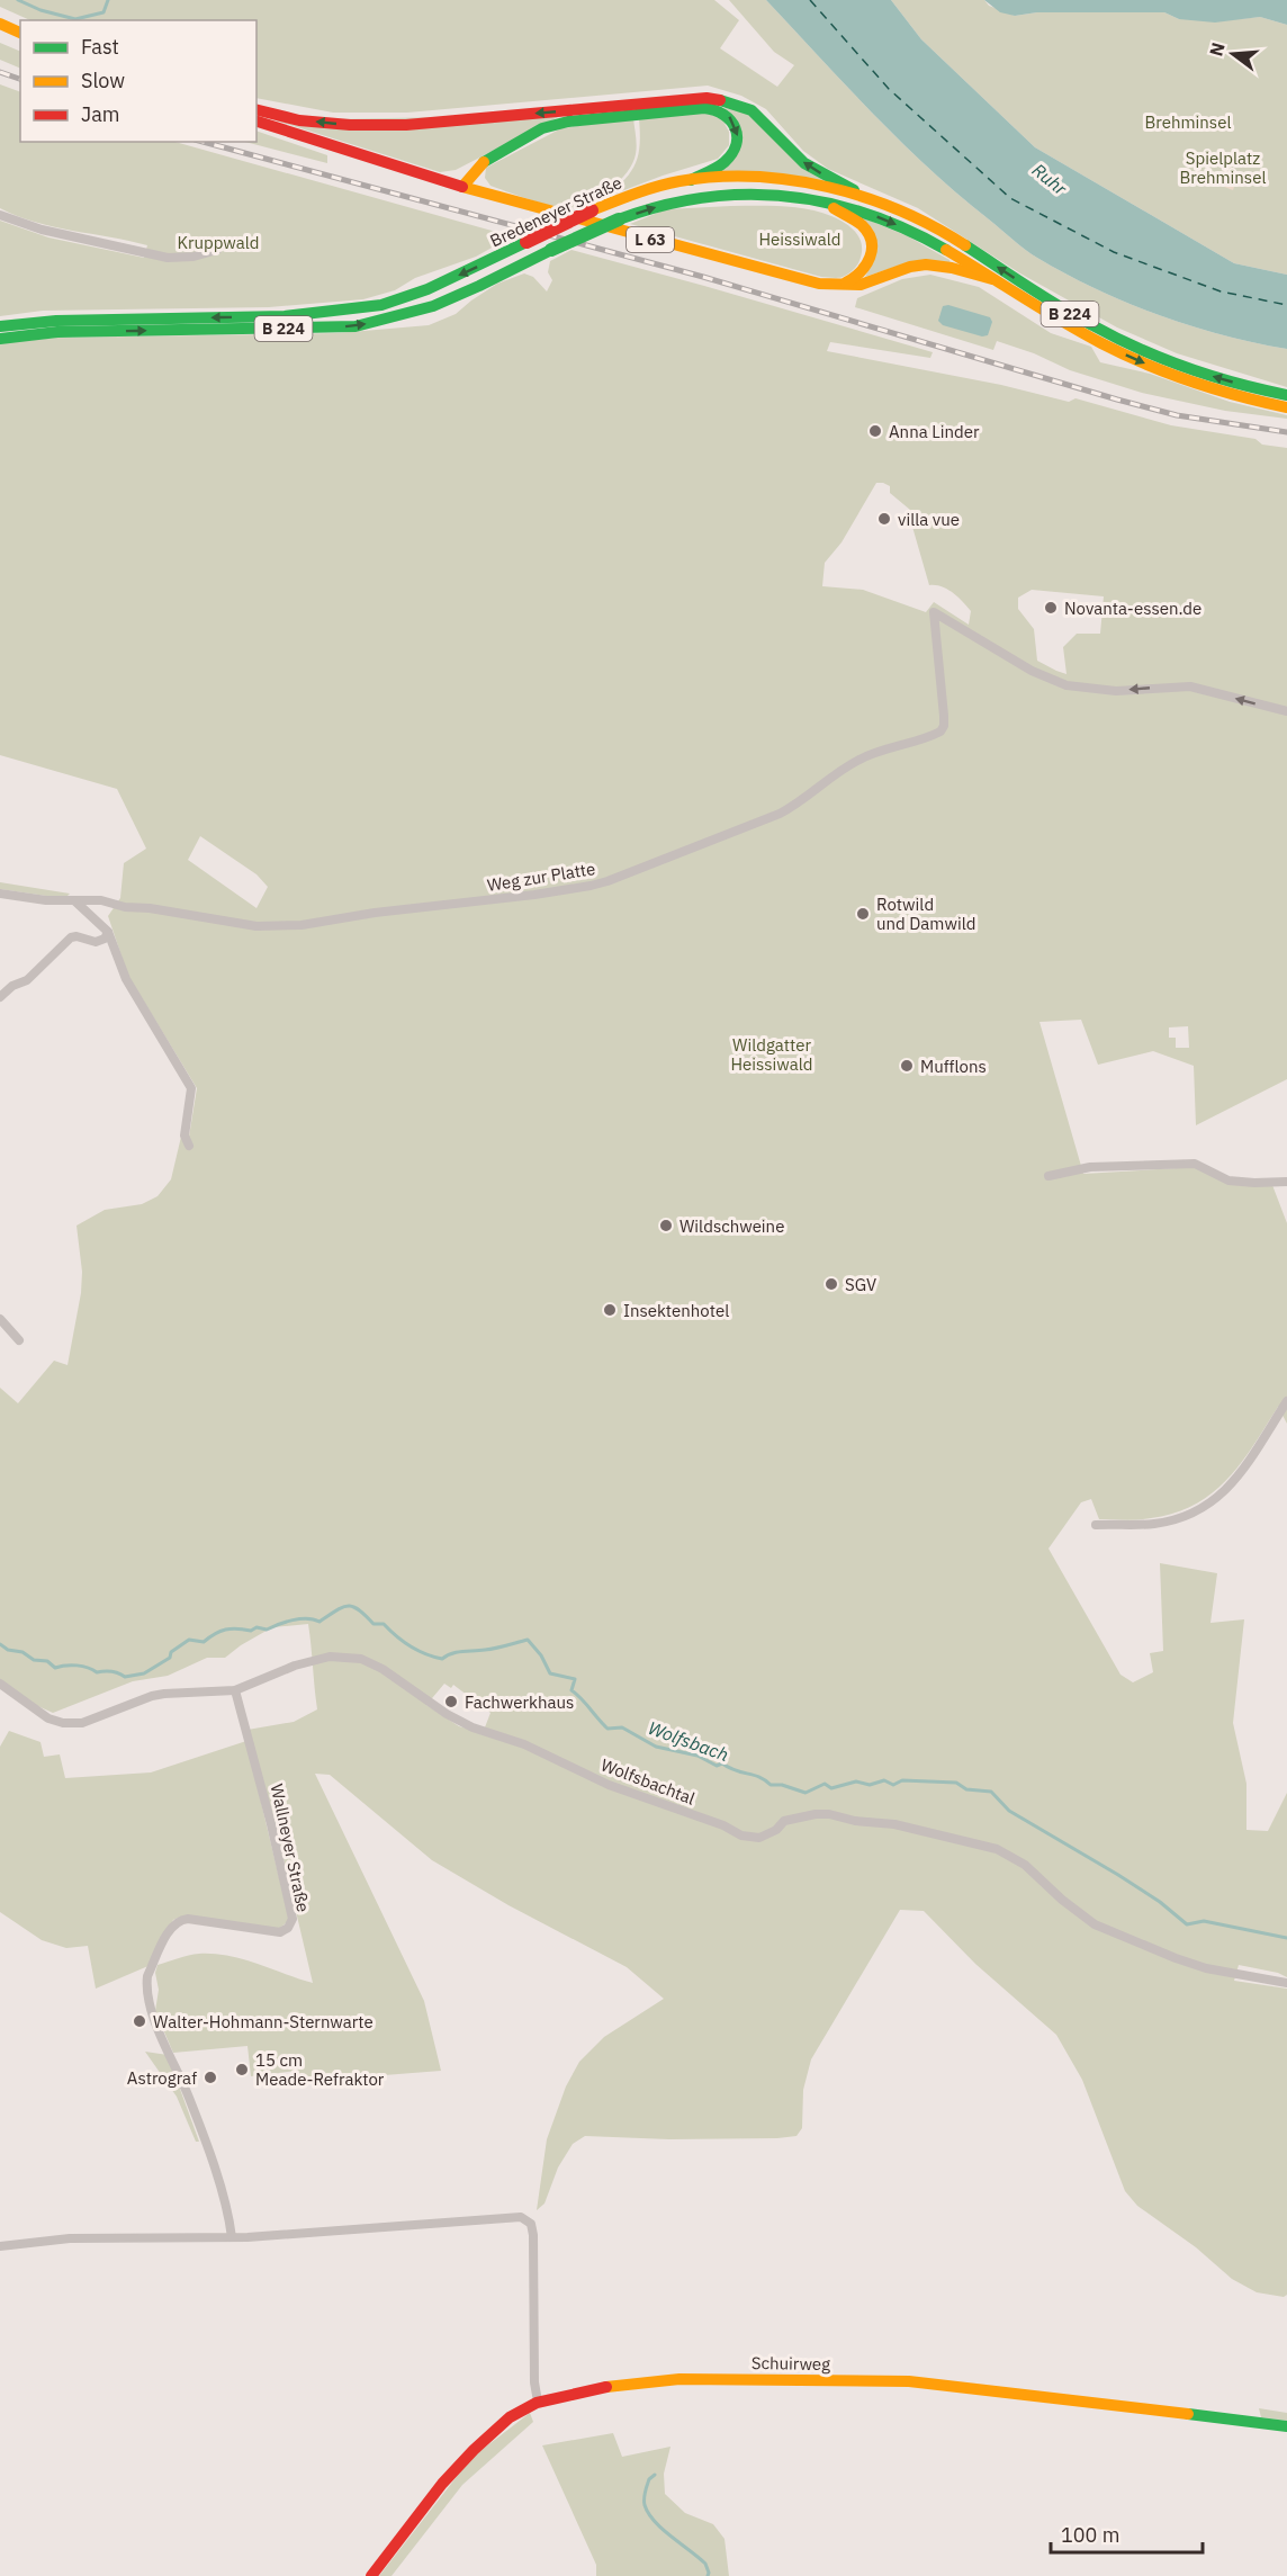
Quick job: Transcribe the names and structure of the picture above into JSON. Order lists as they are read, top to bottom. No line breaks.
{"streets":{"main road":["Bredeneyer Straße","L 63","B 224","Schuirweg"],"street":["Weg zur Platte","Wolfsbachtal","Wallneyer Straße"]},"crossings":[["Bredeneyer Straße","L 63"],["Wolfsbachtal","Wallneyer Straße"]],"one_way":["Weg zur Platte"],"water":["Ruhr","Wolfsbach"],"parks":["Brehminsel","Spielplatz Brehminsel","Heissiwald","Kruppwald","Wildgatter Heissiwald"],"places":["Anna Linder","villa vue","Novanta-essen.de","Rotwild und Damwild","Mufflons","Wildschweine","SGV","Insektenhotel","Fachwerkhaus","Walter-Hohmann-Sternwarte","15 cm Meade-Refraktor","Astrograf"],"legend":["Fast","Slow","Jam"],"scale_bar":"100 m","north":"left"}
